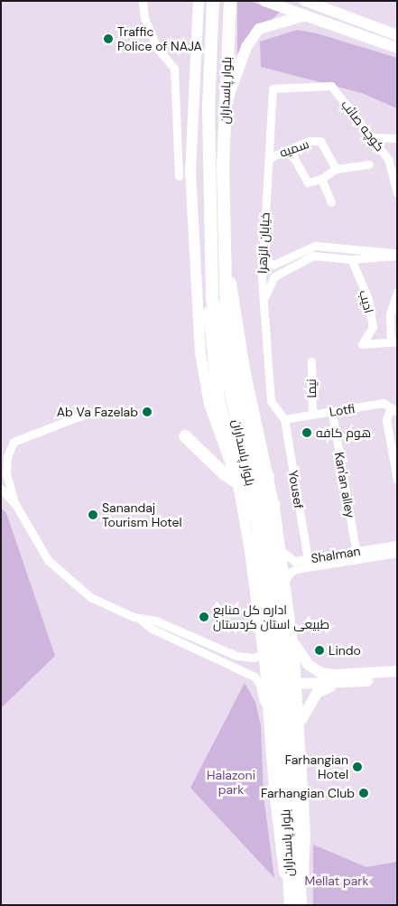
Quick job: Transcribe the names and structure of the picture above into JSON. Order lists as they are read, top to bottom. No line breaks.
{"streets":{"main road":["بلوار پاسداران"],"street":["کوچه صائب","سمیه","خیابان الزهرا","ادیب","نیما","Lotfi","Kan'an alley","Yousef","Shalman"]},"crossings":[["کوچه صائب","خیابان الزهرا"],["سمیه","خیابان الزهرا"],["خیابان الزهرا","Lotfi"],["خیابان الزهرا","Yousef"],["نیما","Lotfi"],["Lotfi","Kan'an alley"],["Lotfi","Yousef"],["Kan'an alley","Shalman"],["Yousef","Shalman"]],"parks":["Halazoni park","Mellat park"],"places":["Traffic Police of NAJA","Ab Va Fazelab","هوم کافه","Sanandaj Tourism Hotel","اداره کل منابع طبیعی استان کردستان","Lindo","Farhangian Hotel","Farhangian Club"]}
